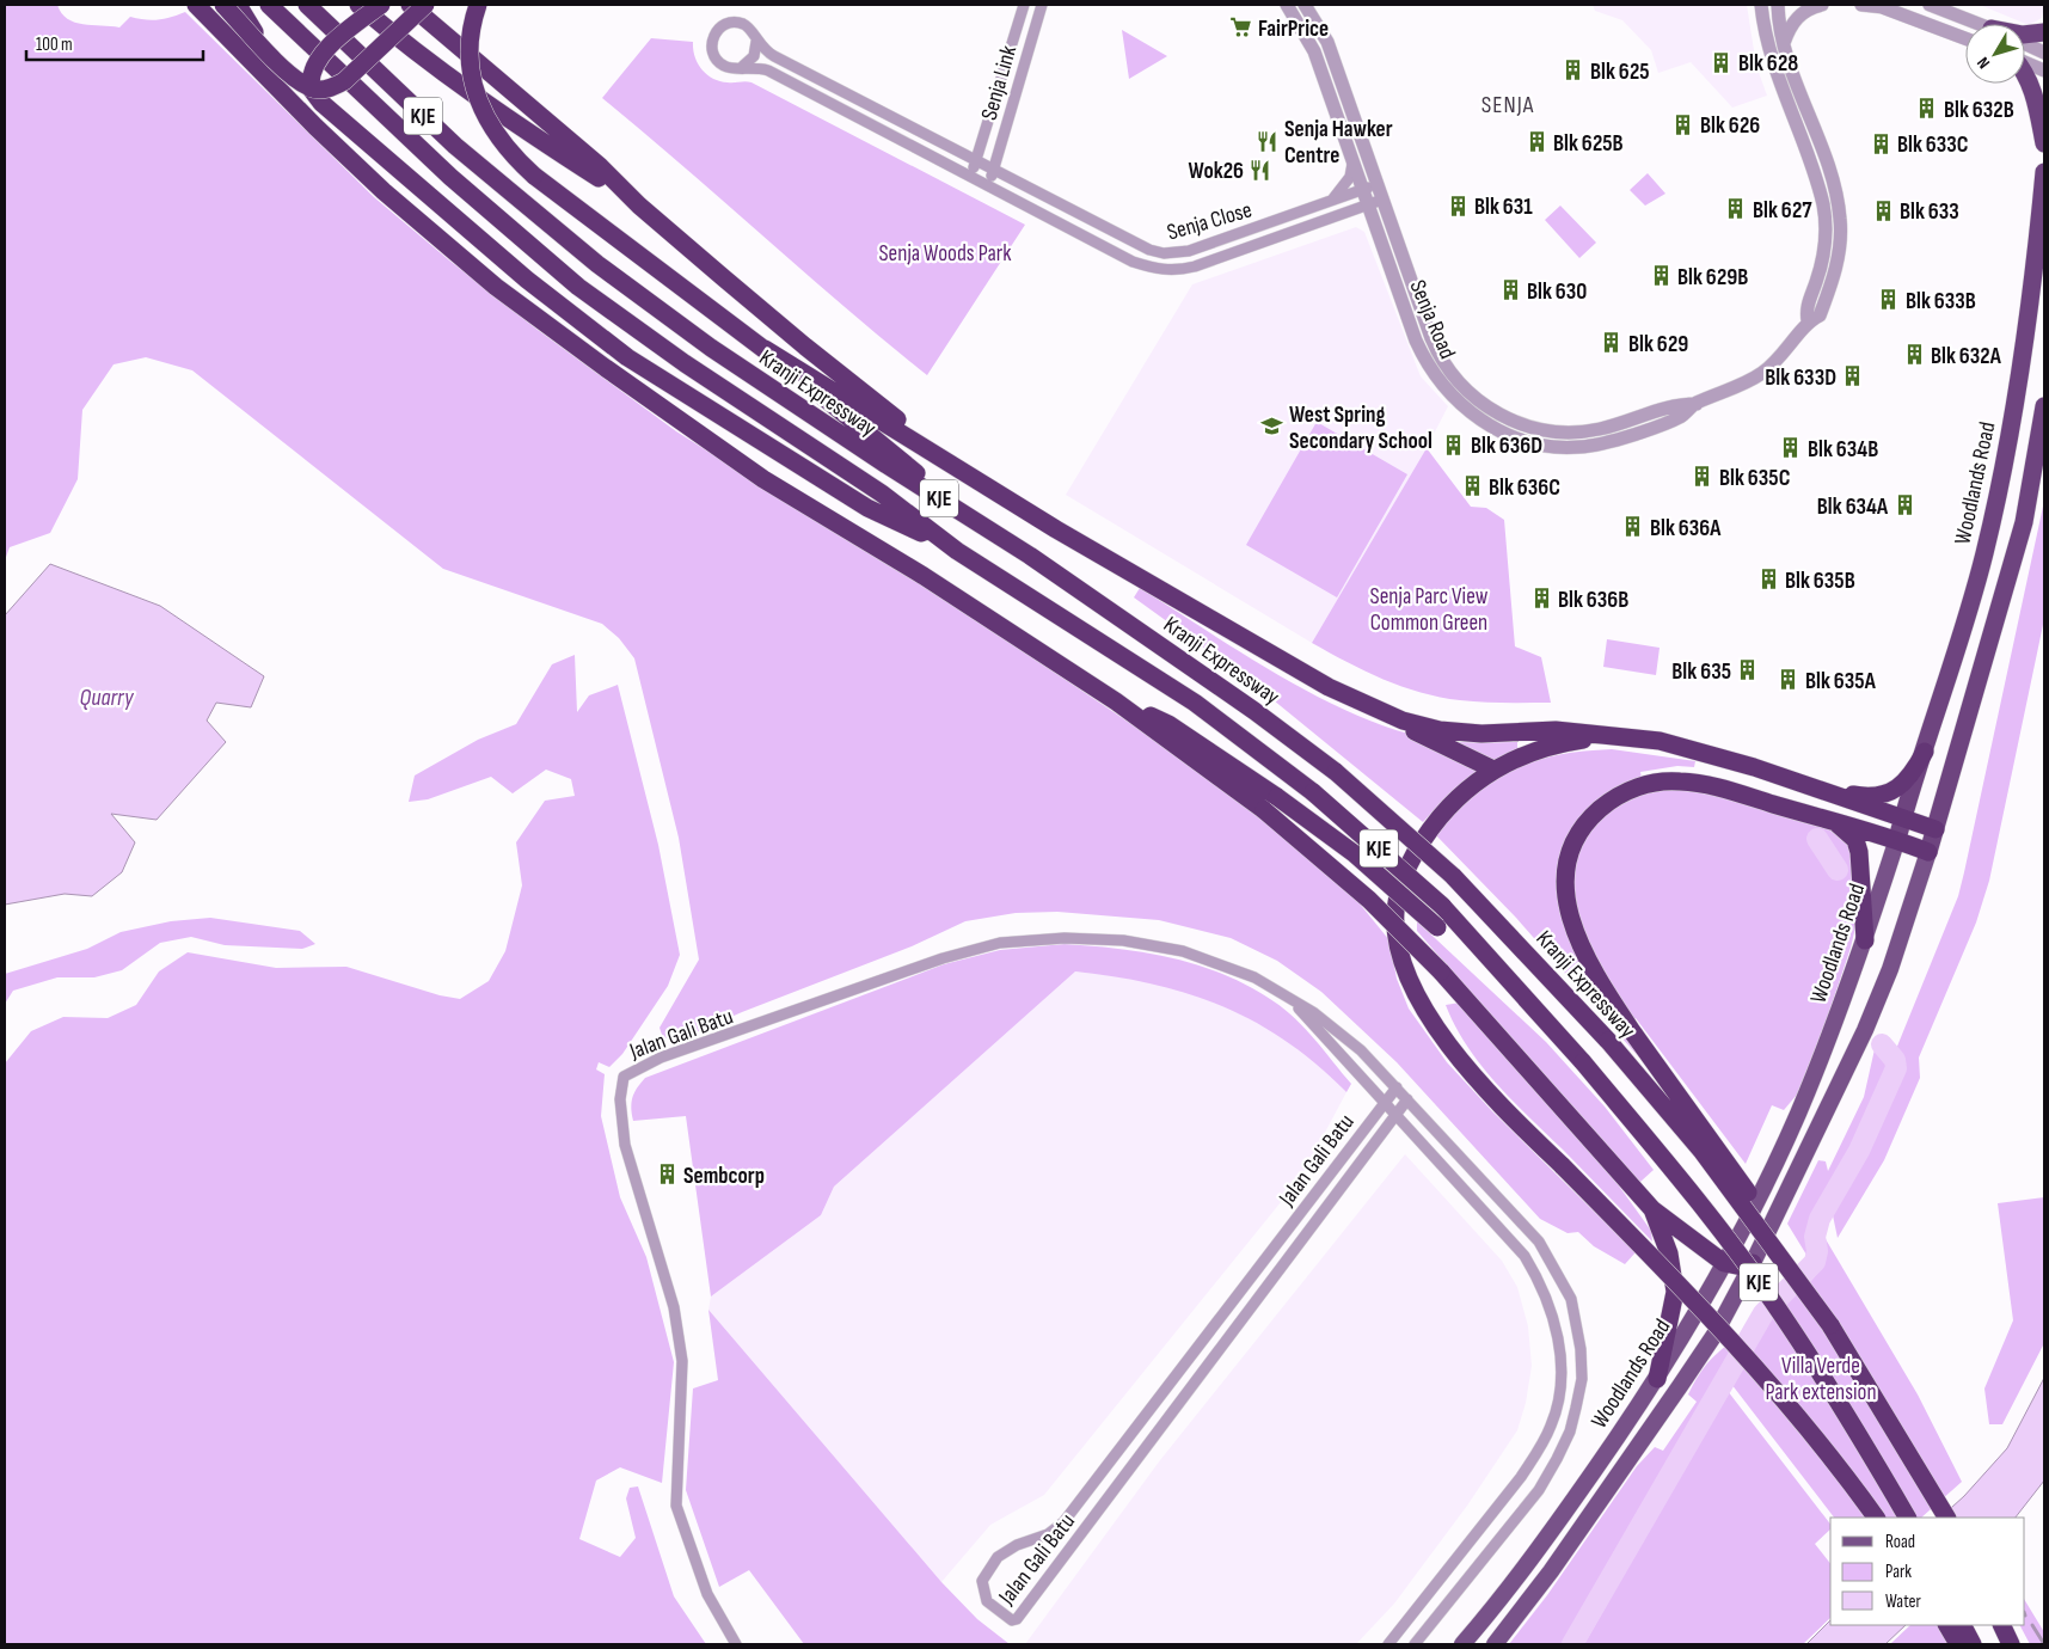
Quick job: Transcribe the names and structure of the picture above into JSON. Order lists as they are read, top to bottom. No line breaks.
{"streets":{"highway":["KJE","Kranji Expressway","Woodlands Road"],"street":["Senja Link","Senja Close","Senja Road","Jalan Gali Batu"]},"crossings":[["Senja Link","Senja Close"],["Senja Close","Senja Road"]],"districts":["SENJA"],"water":["Quarry"],"parks":["Senja Woods Park","Senja Parc View Common Green","Villa Verde Park extension"],"places":{"supermarket":["FairPrice"],"building":["Blk 628","Blk 625","Blk 632B","Blk 626","Blk 625B","Blk 633C","Blk 631","Blk 627","Blk 633","Blk 629B","Blk 630","Blk 633B","Blk 629","Blk 632A","Blk 633D","Blk 636D","Blk 634B","Blk 635C","Blk 636C","Blk 634A","Blk 636A","Blk 635B","Blk 636B","Blk 635","Blk 635A","Sembcorp"],"restaurant":["Senja Hawker Centre","Wok26"],"school or university":["West Spring Secondary School"]},"legend":["Road","Park","Water"],"scale_bar":"100 m","north":"bottom left"}
